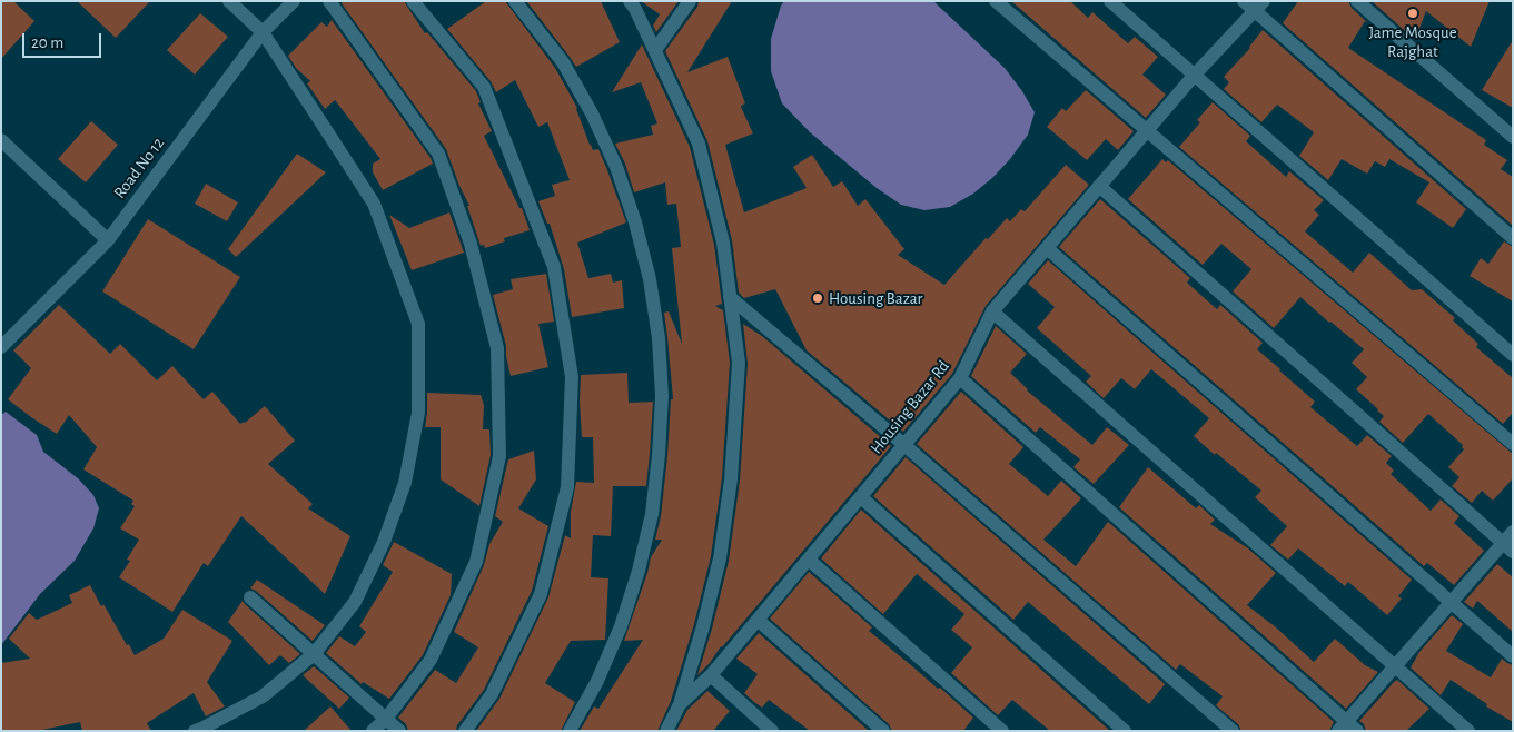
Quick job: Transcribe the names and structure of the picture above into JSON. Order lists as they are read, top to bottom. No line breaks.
{"streets":{"street":["Road No 12","Housing Bazar Rd"]},"places":["Jame Mosque Rajghat","Housing Bazar"],"scale_bar":"20 m"}
